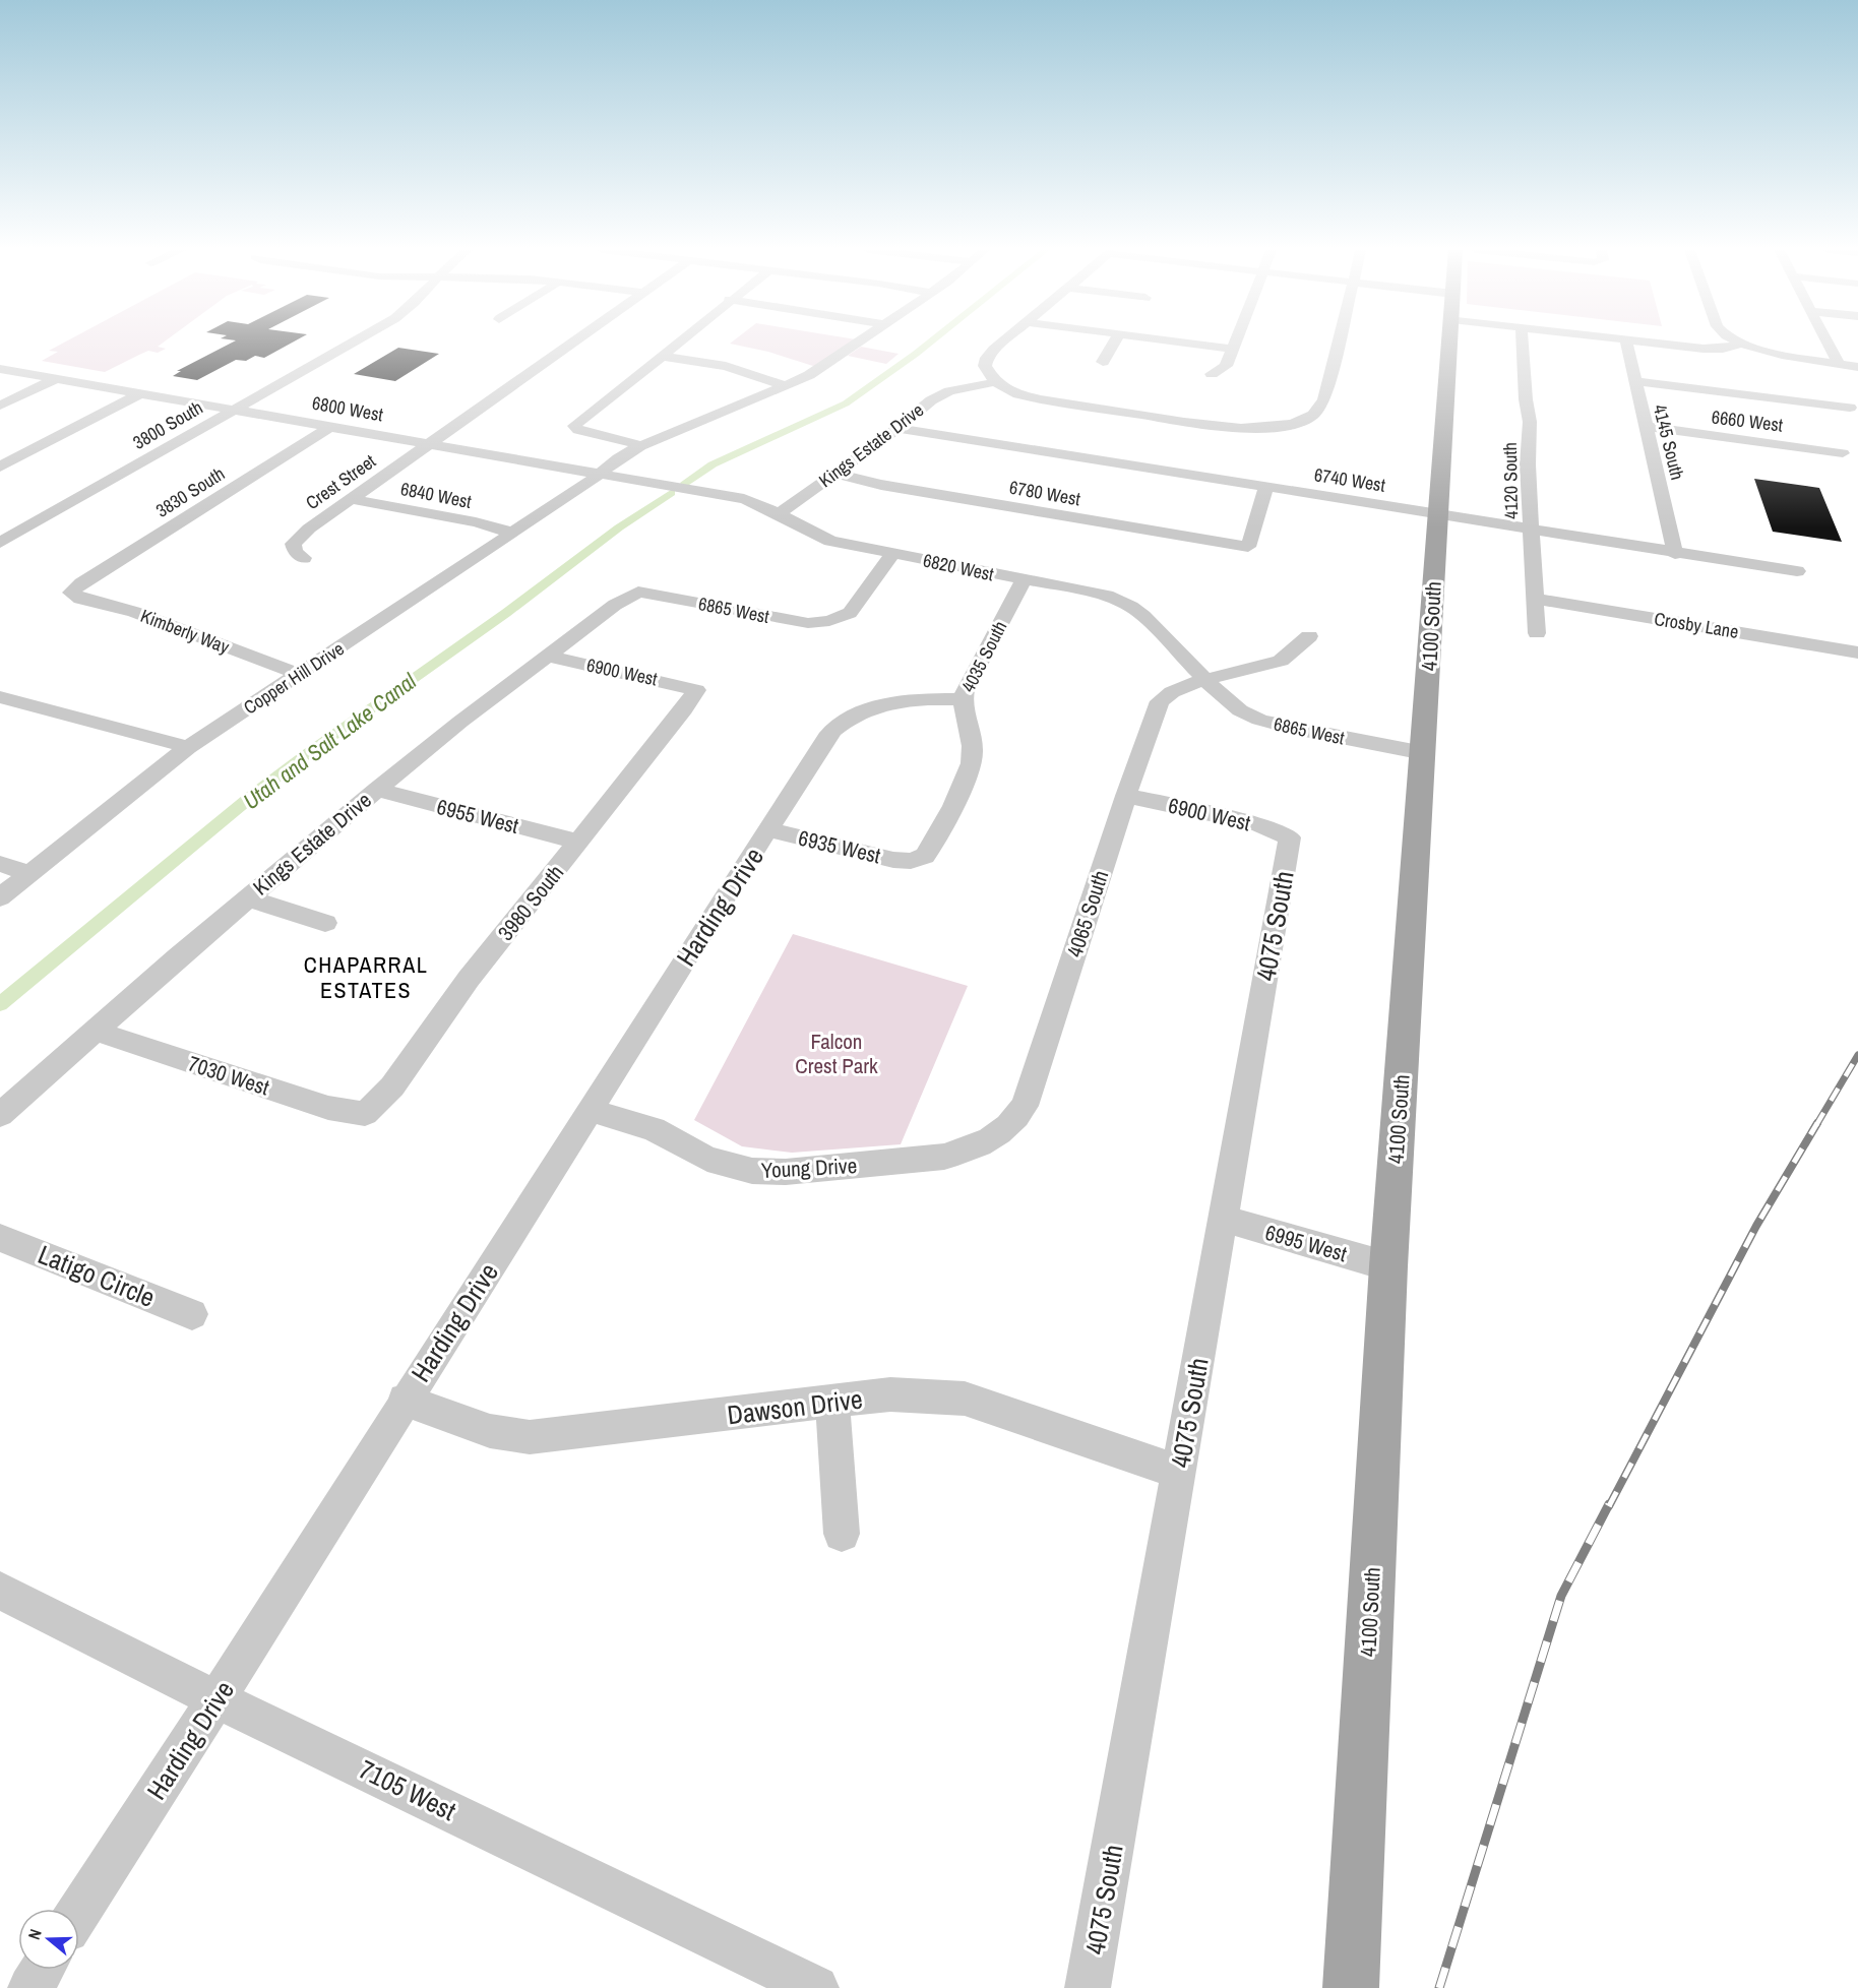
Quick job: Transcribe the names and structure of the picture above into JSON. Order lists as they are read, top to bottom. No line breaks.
{"streets":{"main road":["4100 South"],"street":["6800 West","6660 West","3800 South","4145 South","Kings Estate Drive","6740 West","4120 South","Crest Street","3830 South","6780 West","6840 West","6820 West","6865 West","Crosby Lane","Kimberly Way","4035 South","6900 West","Copper Hill Drive","6955 West","6935 West","3980 South","Harding Drive","4065 South","4075 South","7030 West","Young Drive","6995 West","Latigo Circle","Dawson Drive","7105 West"]},"crossings":[["6800 West","3800 South"],["6800 West","Crest Street"],["6800 West","3830 South"],["6800 West","6820 West"],["6800 West","Copper Hill Drive"],["6660 West","4145 South"],["4145 South","6740 West"],["Kings Estate Drive","6740 West"],["Kings Estate Drive","6780 West"],["Kings Estate Drive","6820 West"],["Kings Estate Drive","6865 West"],["Kings Estate Drive","6900 West"],["Kings Estate Drive","6955 West"],["Kings Estate Drive","7030 West"],["6740 West","4120 South"],["6740 West","6780 West"],["6740 West","4100 South"],["4120 South","Crosby Lane"],["Crest Street","6840 West"],["3830 South","Kimberly Way"],["6840 West","Copper Hill Drive"],["6820 West","6865 West"],["6820 West","4035 South"],["6820 West","4065 South"],["6865 West","4100 South"],["6865 West","4065 South"],["4100 South","6995 West"],["Kimberly Way","Copper Hill Drive"],["4035 South","6935 West"],["4035 South","Harding Drive"],["6900 West","3980 South"],["6900 West","4065 South"],["6900 West","4075 South"],["6955 West","3980 South"],["6935 West","Harding Drive"],["3980 South","7030 West"],["Harding Drive","Young Drive"],["Harding Drive","Dawson Drive"],["Harding Drive","7105 West"],["4065 South","Young Drive"],["4075 South","6995 West"],["4075 South","Dawson Drive"]],"districts":["CHAPARRAL ESTATES"],"water":["Utah and Salt Lake Canal"],"parks":["Falcon Crest Park"],"north":"left"}
